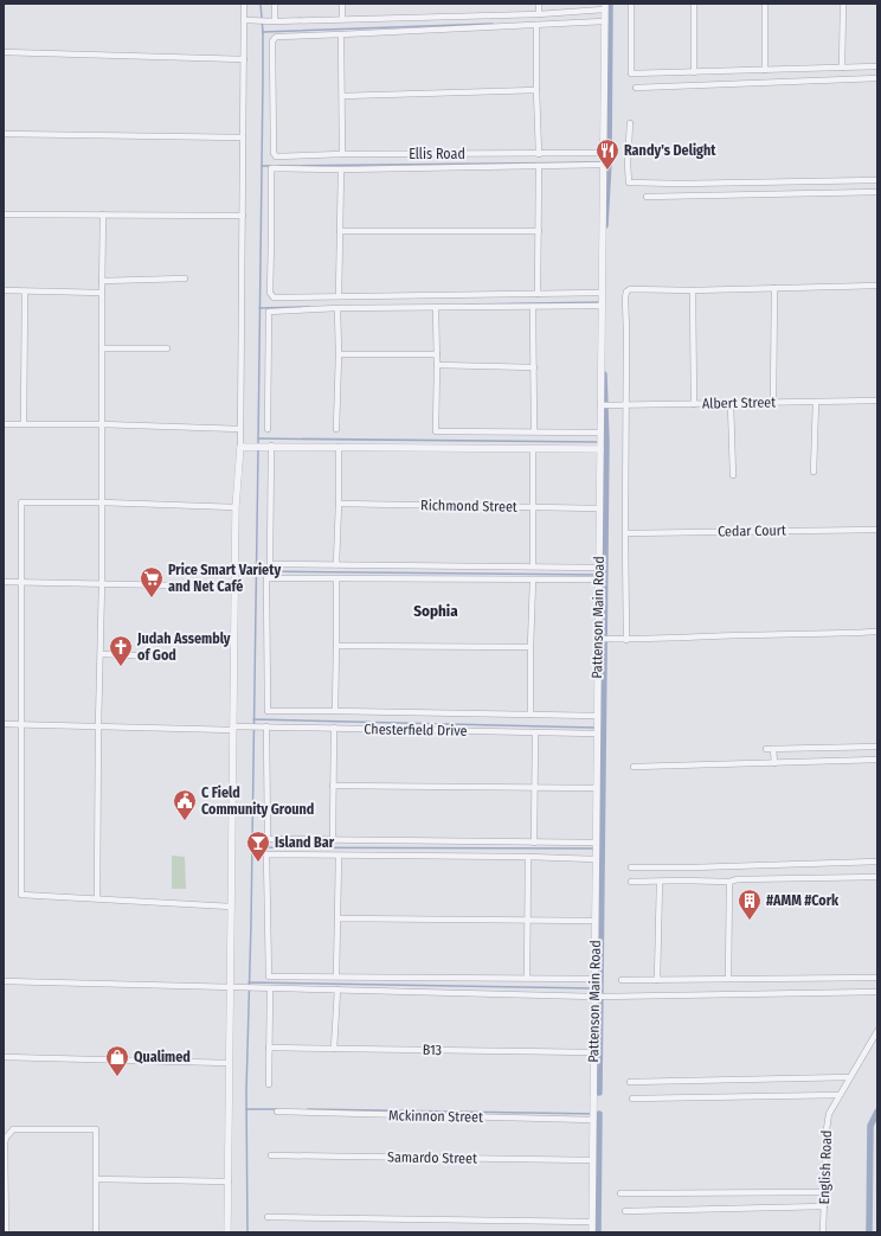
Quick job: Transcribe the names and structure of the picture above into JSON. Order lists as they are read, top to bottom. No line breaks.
{"streets":{"street":["Ellis Road","Albert Street","Richmond Street","Cedar Court","Pattenson Main Road","Chesterfield Drive","B13","Mckinnon Street","Samardo Street","English Road"]},"crossings":[["Ellis Road","Pattenson Main Road"],["Albert Street","Pattenson Main Road"],["Richmond Street","Pattenson Main Road"],["Pattenson Main Road","Chesterfield Drive"],["Pattenson Main Road","B13"],["Pattenson Main Road","Mckinnon Street"],["Pattenson Main Road","Samardo Street"]],"districts":["Sophia"],"places":{"restaurant":["Randy's Delight"],"supermarket":["Price Smart Variety and Net Café"],"church":["Judah Assembly of God"],"public building":["C Field Community Ground"],"bar":["Island Bar"],"building":["#AMM #Cork"],"shop":["Qualimed"]}}
